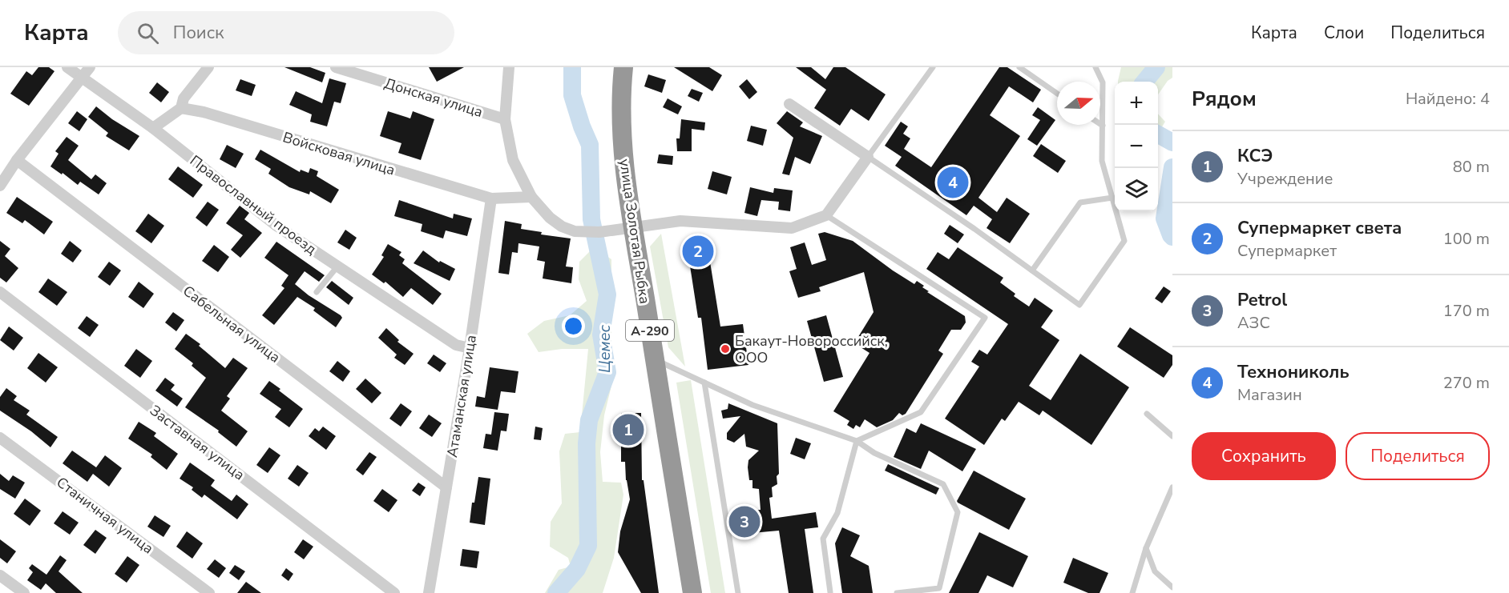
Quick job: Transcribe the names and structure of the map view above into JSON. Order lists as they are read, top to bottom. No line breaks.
{"streets":{"highway":["улица Золотая Рыбка","А-290"],"street":["Донская улица","Войсковая улица","Православный проезд","Сабельная улица","Атаманская улица","Заставная улица","Станичная улица"]},"crossings":[["Войсковая улица","Атаманская улица"],["Православный проезд","Атаманская улица"],["Сабельная улица","Атаманская улица"]],"water":["Цемес"],"places":["Бакаут-Новороссийск, ООО"],"north":"right","page":{"header":"Карта","search":"Поиск","nav":["Карта","Слои","Поделиться"],"heading":["Рядом","Найдено: 4"],"map_buttons":["+","−"],"list":[{"mark":"1","name":"КСЭ","note":"Учреждение","value":"80 m"},{"mark":"2","name":"Супермаркет света","note":"Супермаркет","value":"100 m"},{"mark":"3","name":"Petrol","note":"АЗС","value":"170 m"},{"mark":"4","name":"Технониколь","note":"Магазин","value":"270 m"}],"pins":["4","2","1","3"],"buttons":["Сохранить","Поделиться"]}}
